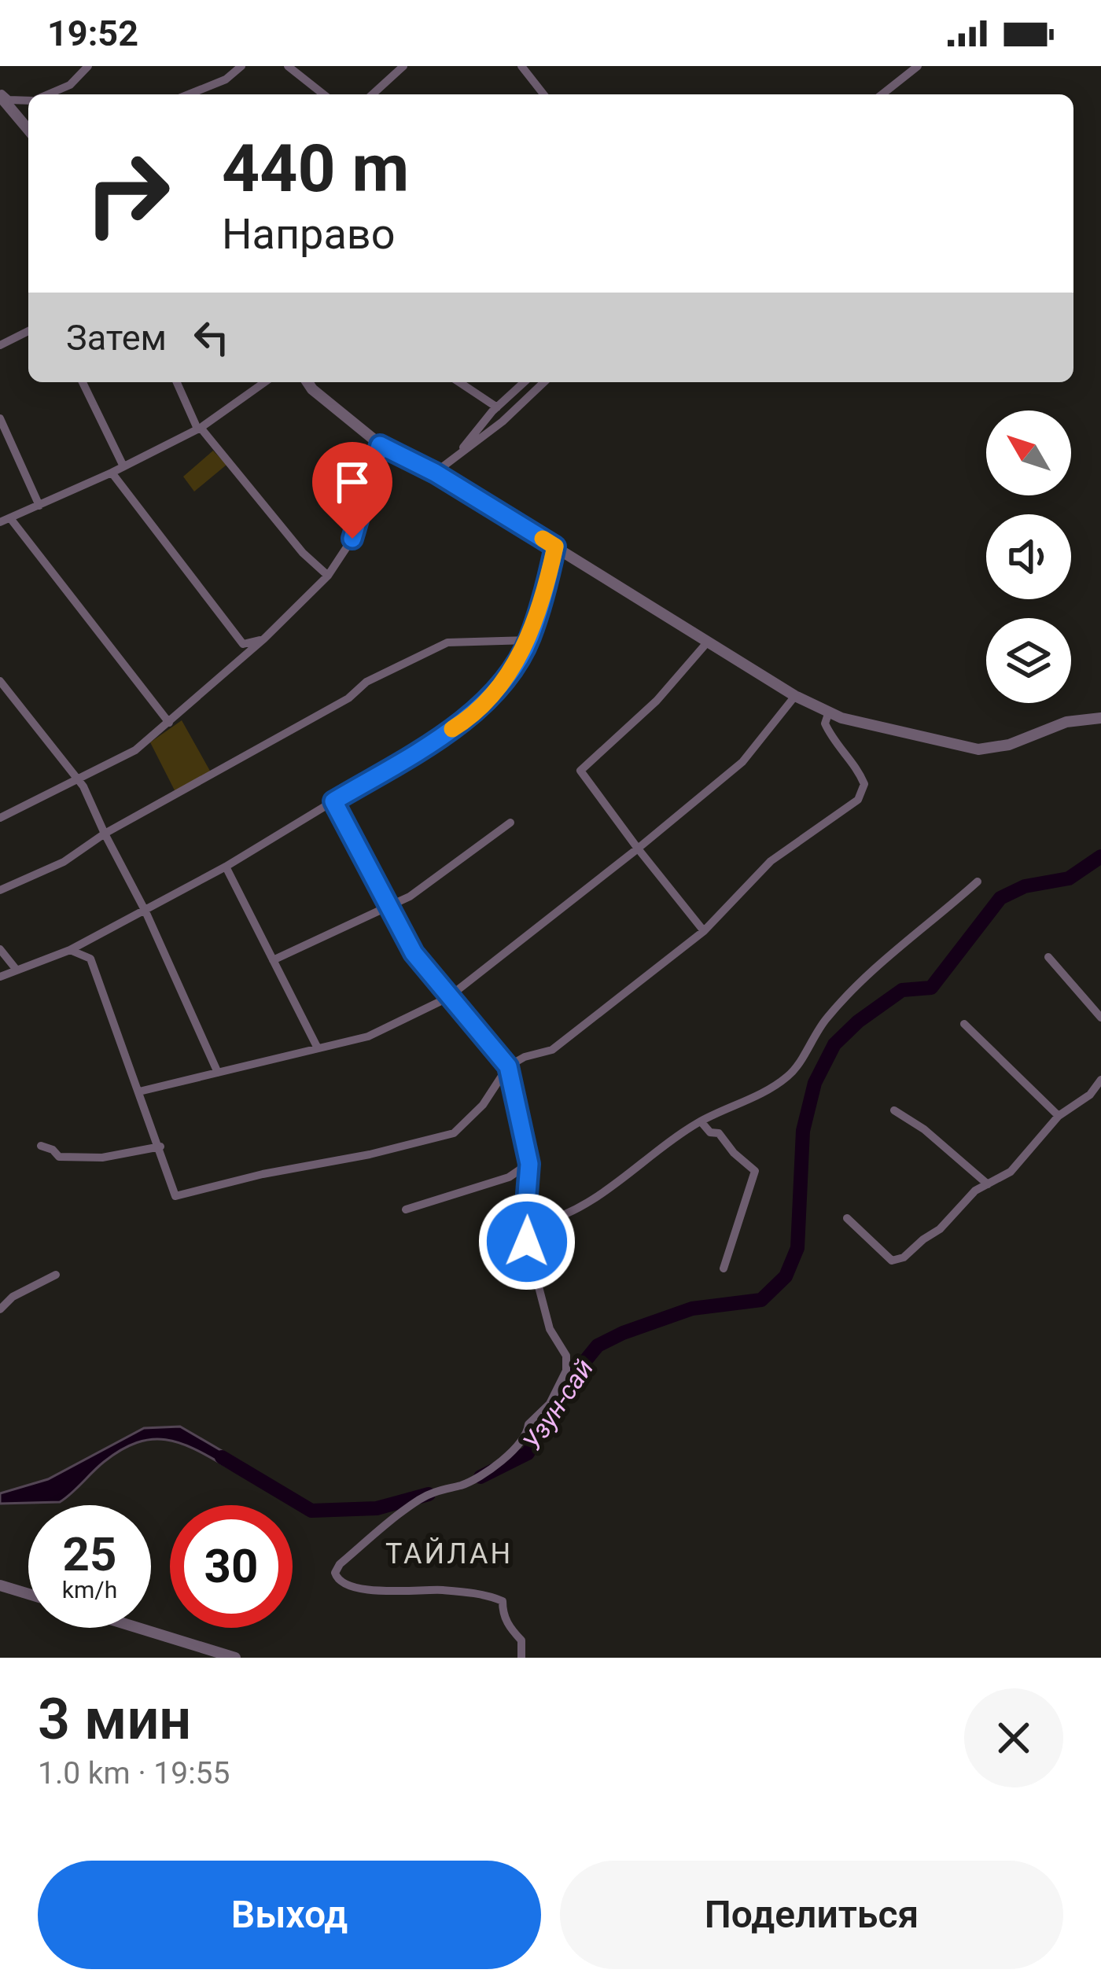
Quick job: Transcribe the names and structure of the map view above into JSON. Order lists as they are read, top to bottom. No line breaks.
{"districts":["ТАЙЛАН"],"water":["Узун-сай"],"north":"top left","page":{"status":"19:52","turn":["440 m","Направо"],"then":"Затем","speed":"25 km/h","limit":"30","heading":["3 мин","1.0 km · 19:55"],"buttons":["Выход","Поделиться"]}}
